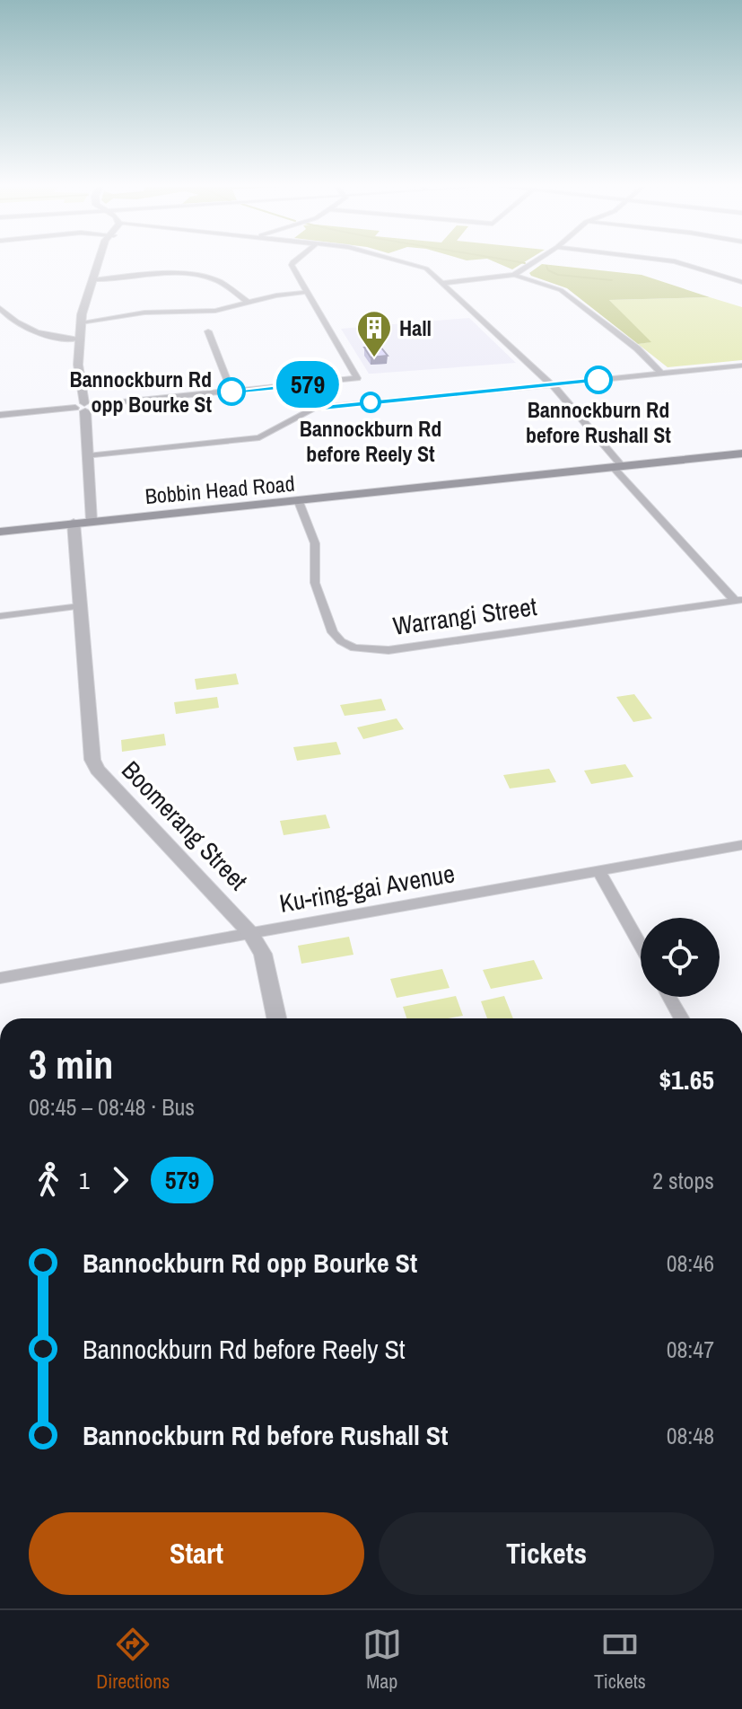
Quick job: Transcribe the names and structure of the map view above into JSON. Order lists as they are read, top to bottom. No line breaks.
{"streets":{"main road":["Bobbin Head Road"],"street":["Warrangi Street","Boomerang Street","Ku-ring-gai Avenue"]},"crossings":[["Bobbin Head Road","Warrangi Street"],["Bobbin Head Road","Boomerang Street"],["Boomerang Street","Ku-ring-gai Avenue"]],"places":{"building":["Hall"],"other":["Bannockburn Rd before Rushall St","Bannockburn Rd opp Bourke St","Bannockburn Rd before Reely St"]},"lines":["bus line 579"],"page":{"on_map":"579","heading":["3 min","08:45 – 08:48 · Bus","$1.65"],"legs":["1","579","2 stops"],"list":[{"name":"Bannockburn Rd opp Bourke St","value":"08:46"},{"name":"Bannockburn Rd before Reely St","value":"08:47"},{"name":"Bannockburn Rd before Rushall St","value":"08:48"}],"buttons":["Start","Tickets"],"tabs":["Directions","Map","Tickets"]}}
